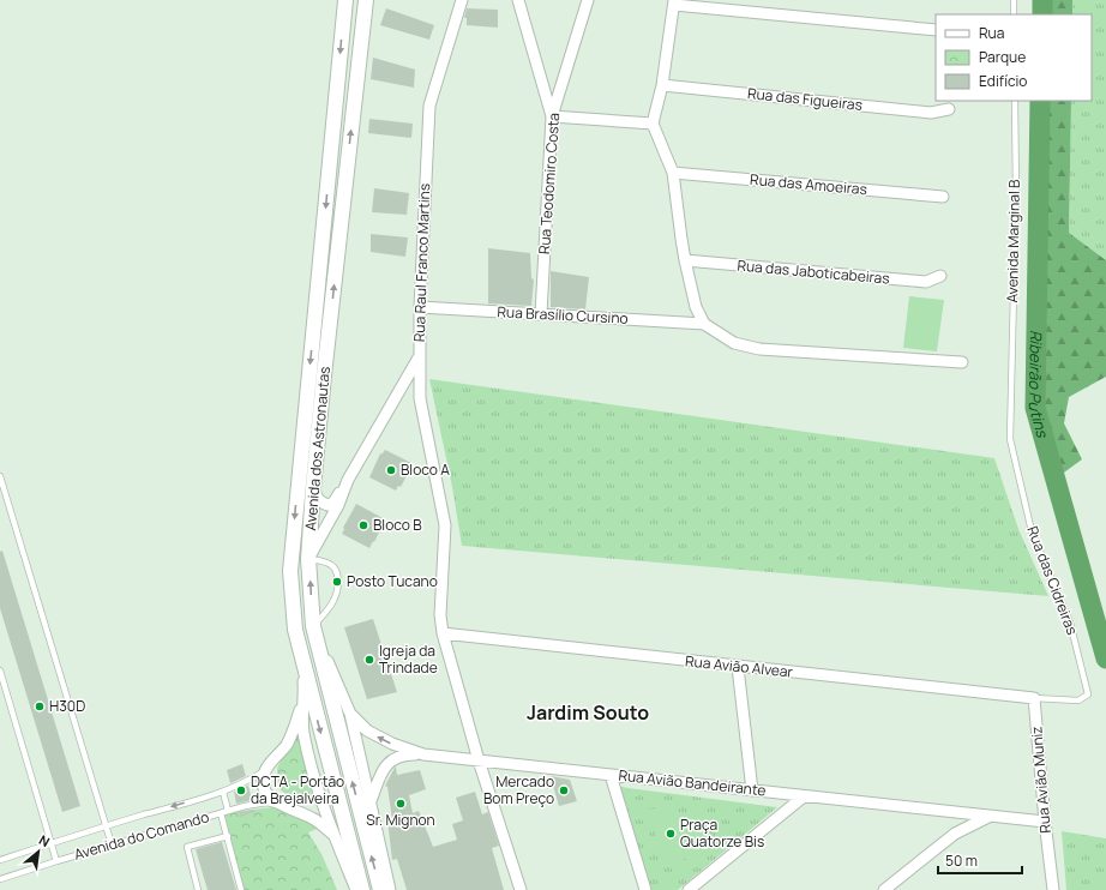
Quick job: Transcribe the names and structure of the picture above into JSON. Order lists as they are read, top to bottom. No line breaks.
{"streets":{"main road":["Avenida dos Astronautas"],"street":["Rua das Figueiras","Rua Teodomiro Costa","Rua das Amoeiras","Rua Raul Franco Martins","Rua das Jaboticabeiras","Rua Brasílio Cursino","Rua Avião Alvear","Rua Avião Muniz","Rua Avião Bandeirante"],"lane":["Avenida Marginal B","Rua das Cidreiras","Avenida do Comando"]},"crossings":[["Rua Teodomiro Costa","Rua Brasílio Cursino"],["Avenida Marginal B","Rua das Cidreiras"],["Rua Raul Franco Martins","Rua Brasílio Cursino"],["Rua Raul Franco Martins","Avenida dos Astronautas"],["Rua das Cidreiras","Rua Avião Alvear"],["Rua das Cidreiras","Rua Avião Muniz"],["Rua Avião Alvear","Rua Avião Muniz"],["Rua Avião Muniz","Rua Avião Bandeirante"]],"districts":["Jardim Souto"],"water":["Ribeirão Putins"],"places":["Bloco A","Bloco B","Posto Tucano","Igreja da Trindade","H30D","DCTA - Portão da Brejalveira","Mercado Bom Preço","Sr. Mignon","Praça Quatorze Bis"],"legend":["Rua","Parque","Edifício"],"scale_bar":"50 m","north":"top right"}
